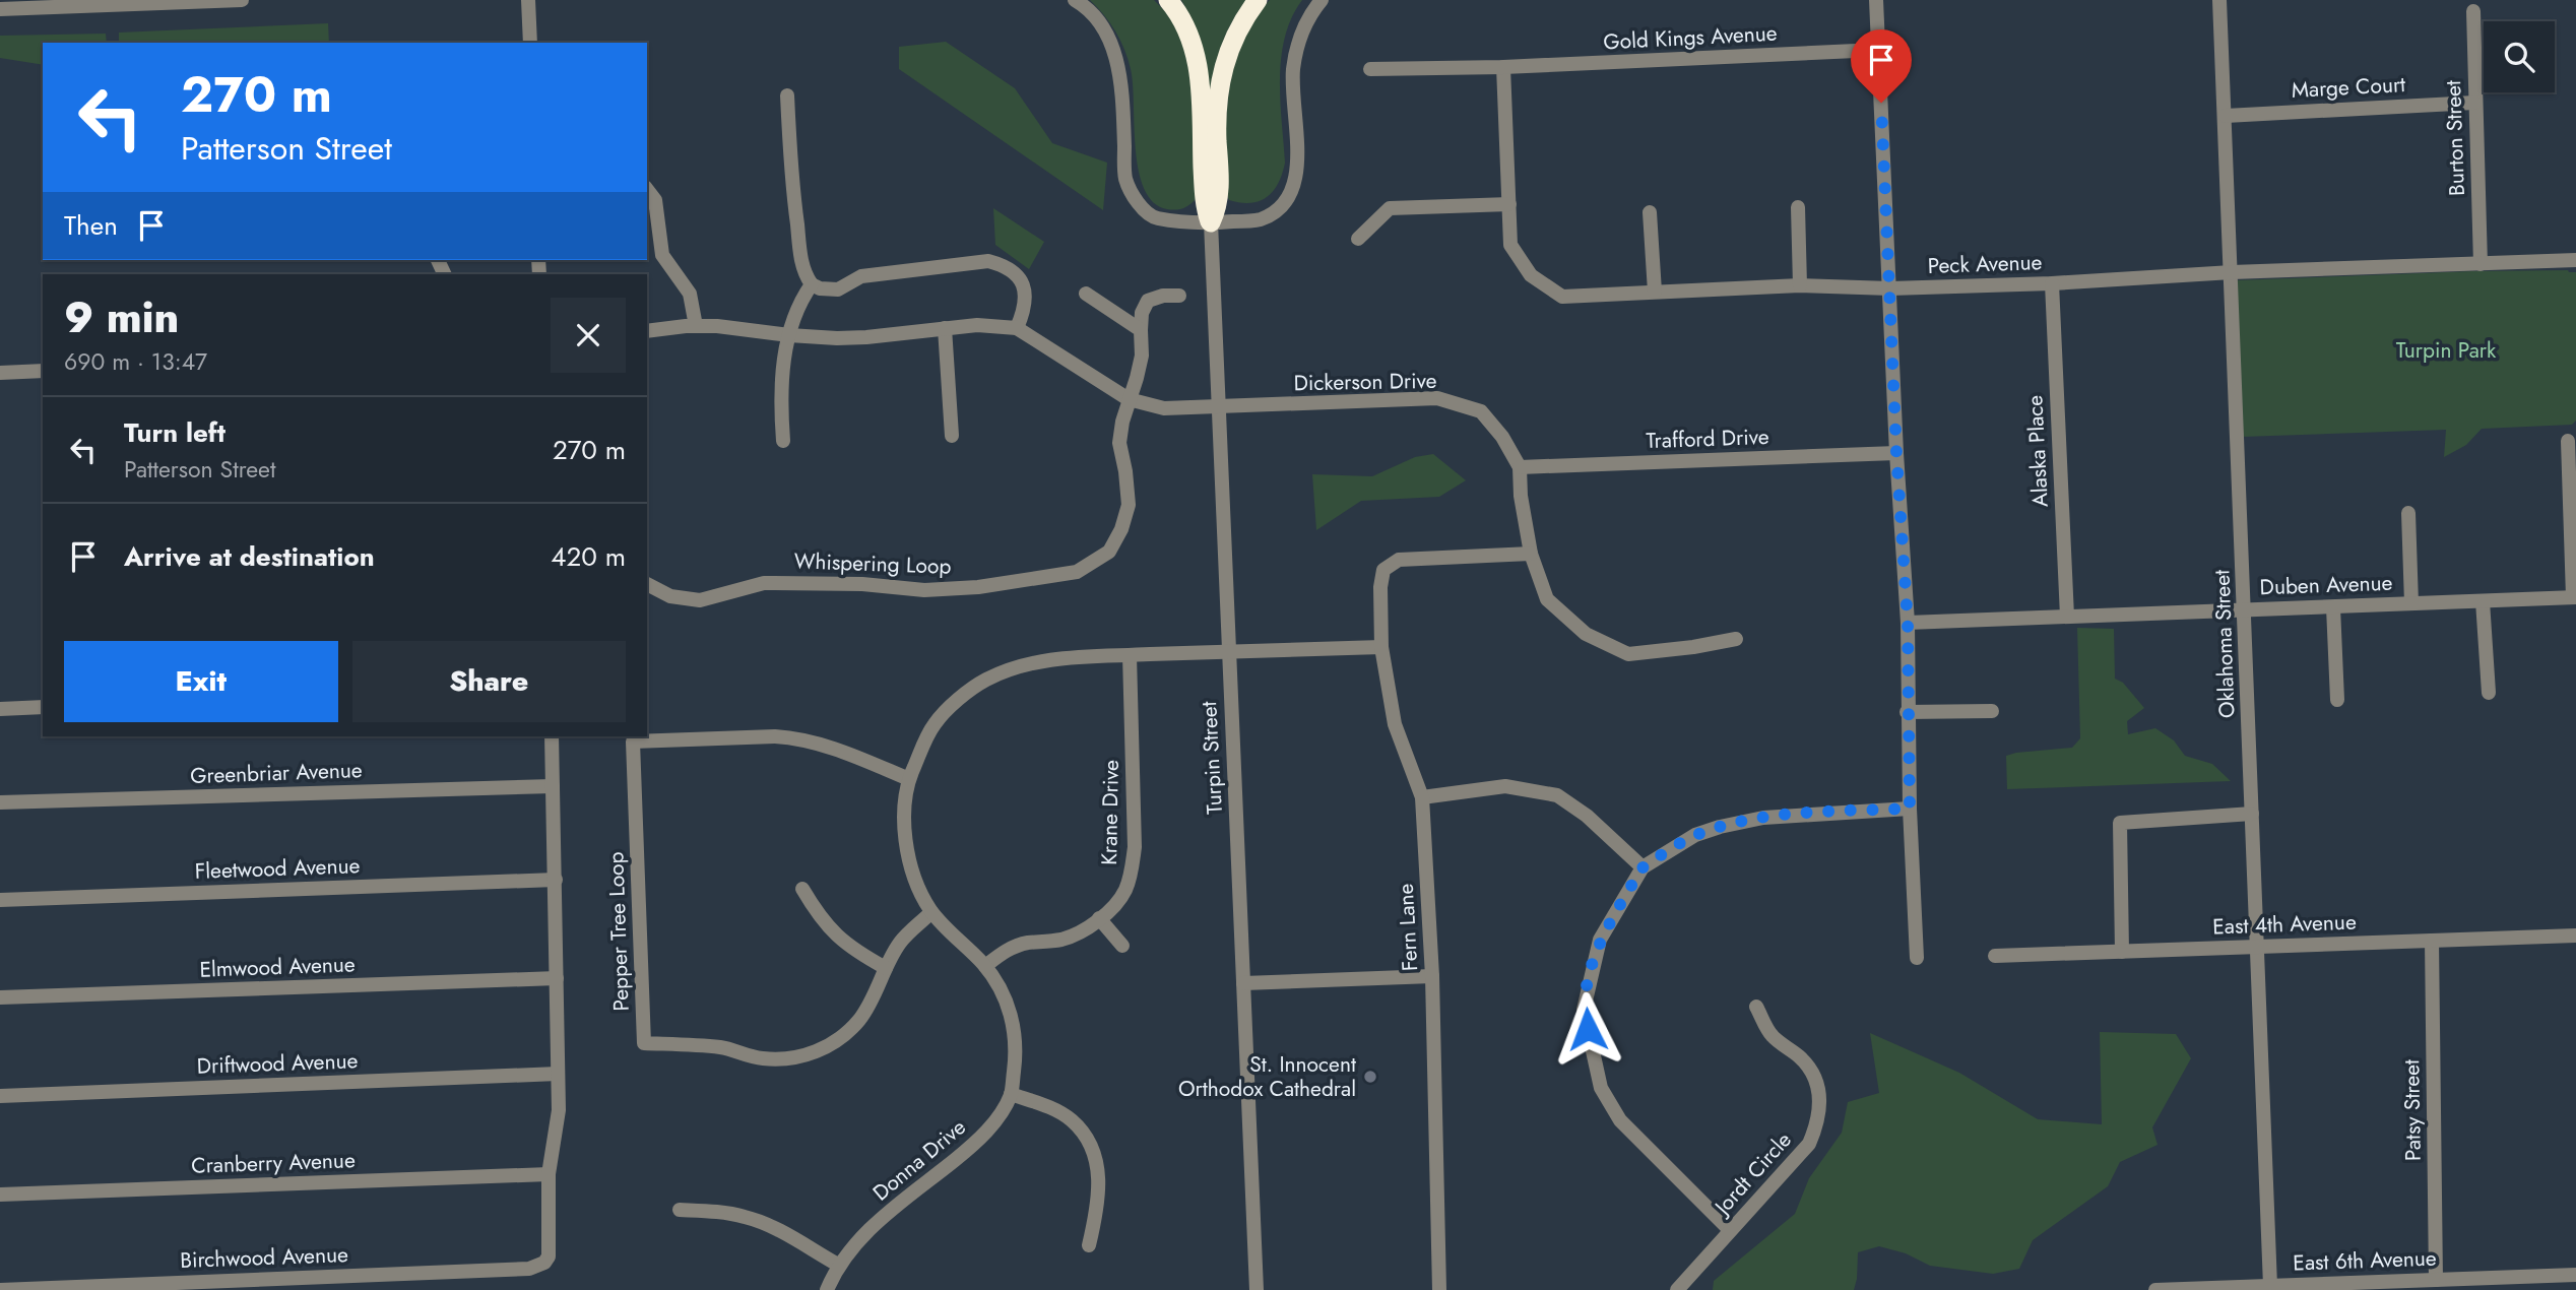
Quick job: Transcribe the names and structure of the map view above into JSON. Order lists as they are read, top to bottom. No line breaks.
{"streets":{"street":["Gold Kings Avenue","Marge Court","Burton Street","Peck Avenue","Dickerson Drive","Trafford Drive","Alaska Place","Whispering Loop","Duben Avenue","Oklahoma Street","Turpin Street","Greenbriar Avenue","Krane Drive","Fleetwood Avenue","East 4th Avenue","Fern Lane","Pepper Tree Loop","Elmwood Avenue","Driftwood Avenue","Patsy Street","Donna Drive","Cranberry Avenue","Jordt Circle","Birchwood Avenue","East 6th Avenue"]},"crossings":[["Gold Kings Avenue","Peck Avenue"],["Marge Court","Burton Street"],["Marge Court","Oklahoma Street"],["Burton Street","Peck Avenue"],["Peck Avenue","Alaska Place"],["Peck Avenue","Oklahoma Street"],["Dickerson Drive","Trafford Drive"],["Dickerson Drive","Whispering Loop"],["Dickerson Drive","Turpin Street"],["Dickerson Drive","Fern Lane"],["Alaska Place","Duben Avenue"],["Duben Avenue","Oklahoma Street"],["Oklahoma Street","East 4th Avenue"],["Oklahoma Street","East 6th Avenue"],["Turpin Street","Donna Drive"],["Krane Drive","Donna Drive"],["East 4th Avenue","Patsy Street"],["Fern Lane","Donna Drive"],["Pepper Tree Loop","Donna Drive"],["Patsy Street","East 6th Avenue"],["Cranberry Avenue","Birchwood Avenue"]],"parks":["Turpin Park"],"places":["St. Innocent Orthodox Cathedral"],"page":{"turn":["270 m","Patterson Street"],"then":"Then","heading":["9 min","690 m · 13:47"],"list":[{"name":"Turn left","note":"Patterson Street","value":"270 m"},{"name":"Arrive at destination","value":"420 m"}],"buttons":["Exit","Share"]}}
